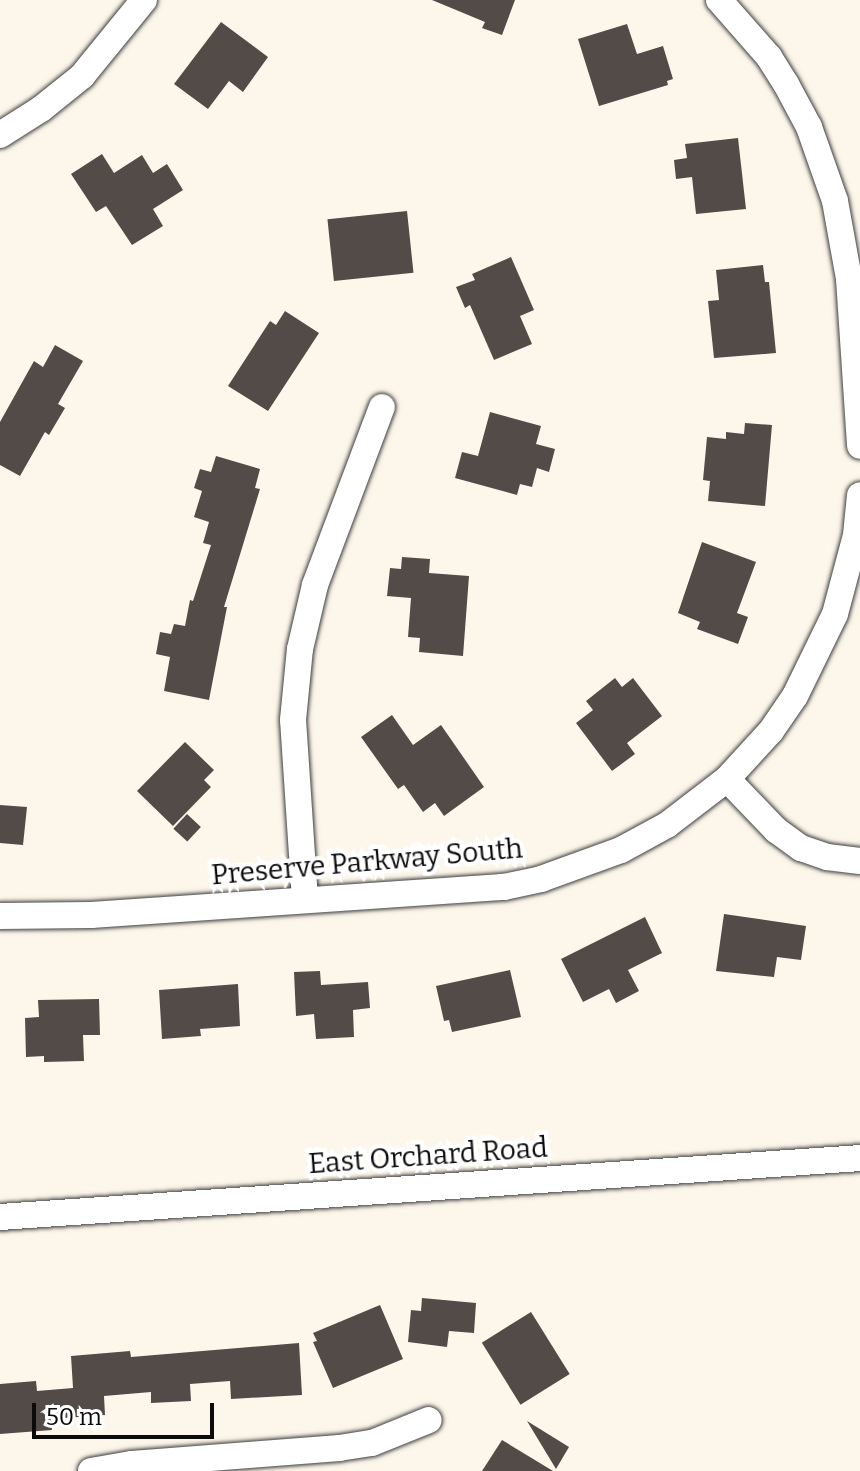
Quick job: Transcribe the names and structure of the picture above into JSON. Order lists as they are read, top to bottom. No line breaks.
{"streets":{"street":["Preserve Parkway South","East Orchard Road"]},"scale_bar":"50 m"}
